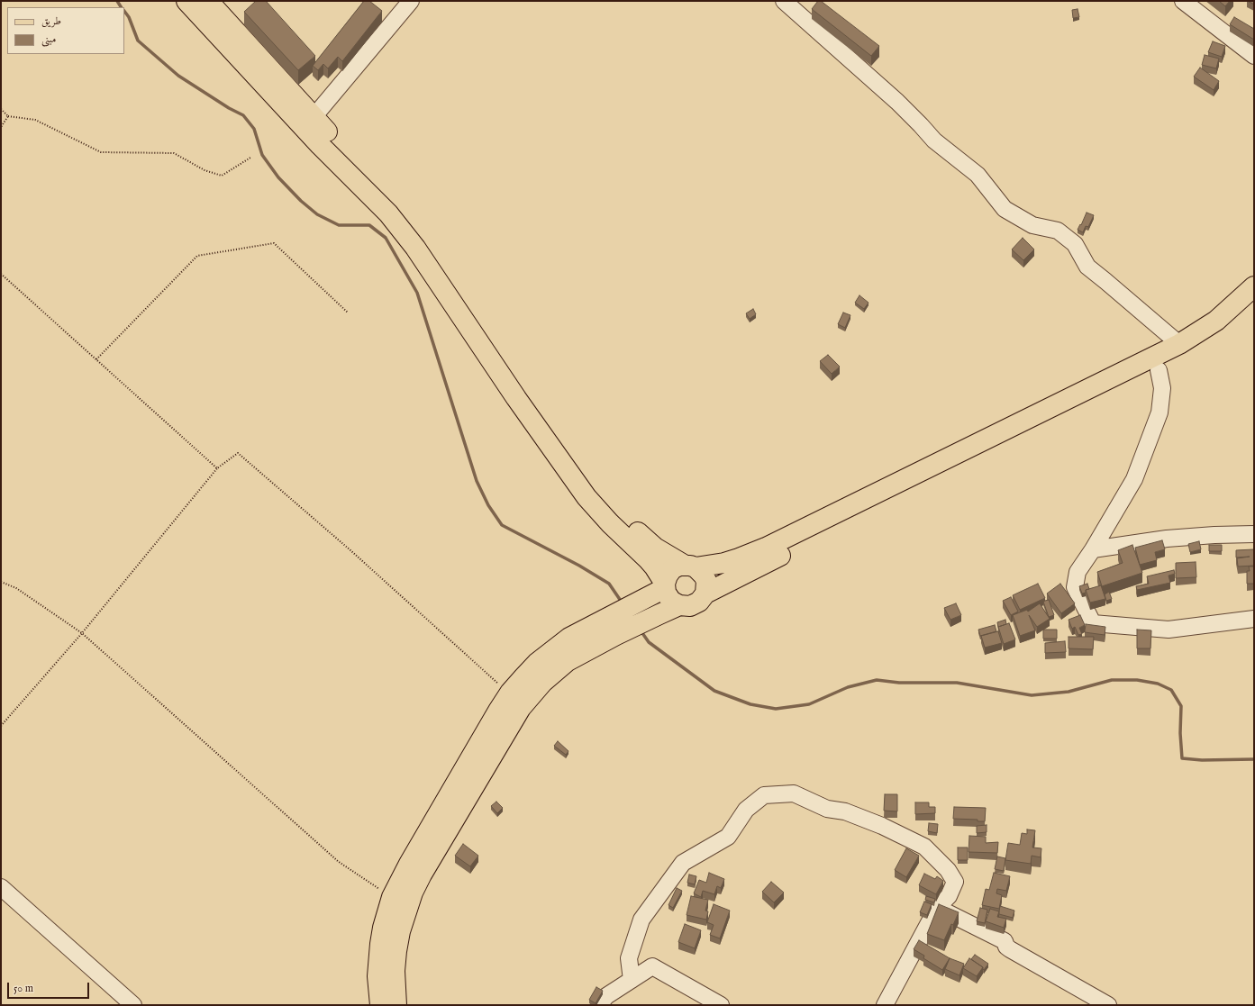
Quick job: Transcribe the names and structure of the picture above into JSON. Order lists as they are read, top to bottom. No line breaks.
{"legend":["طريق","مبنى"],"scale_bar":"50 m"}
